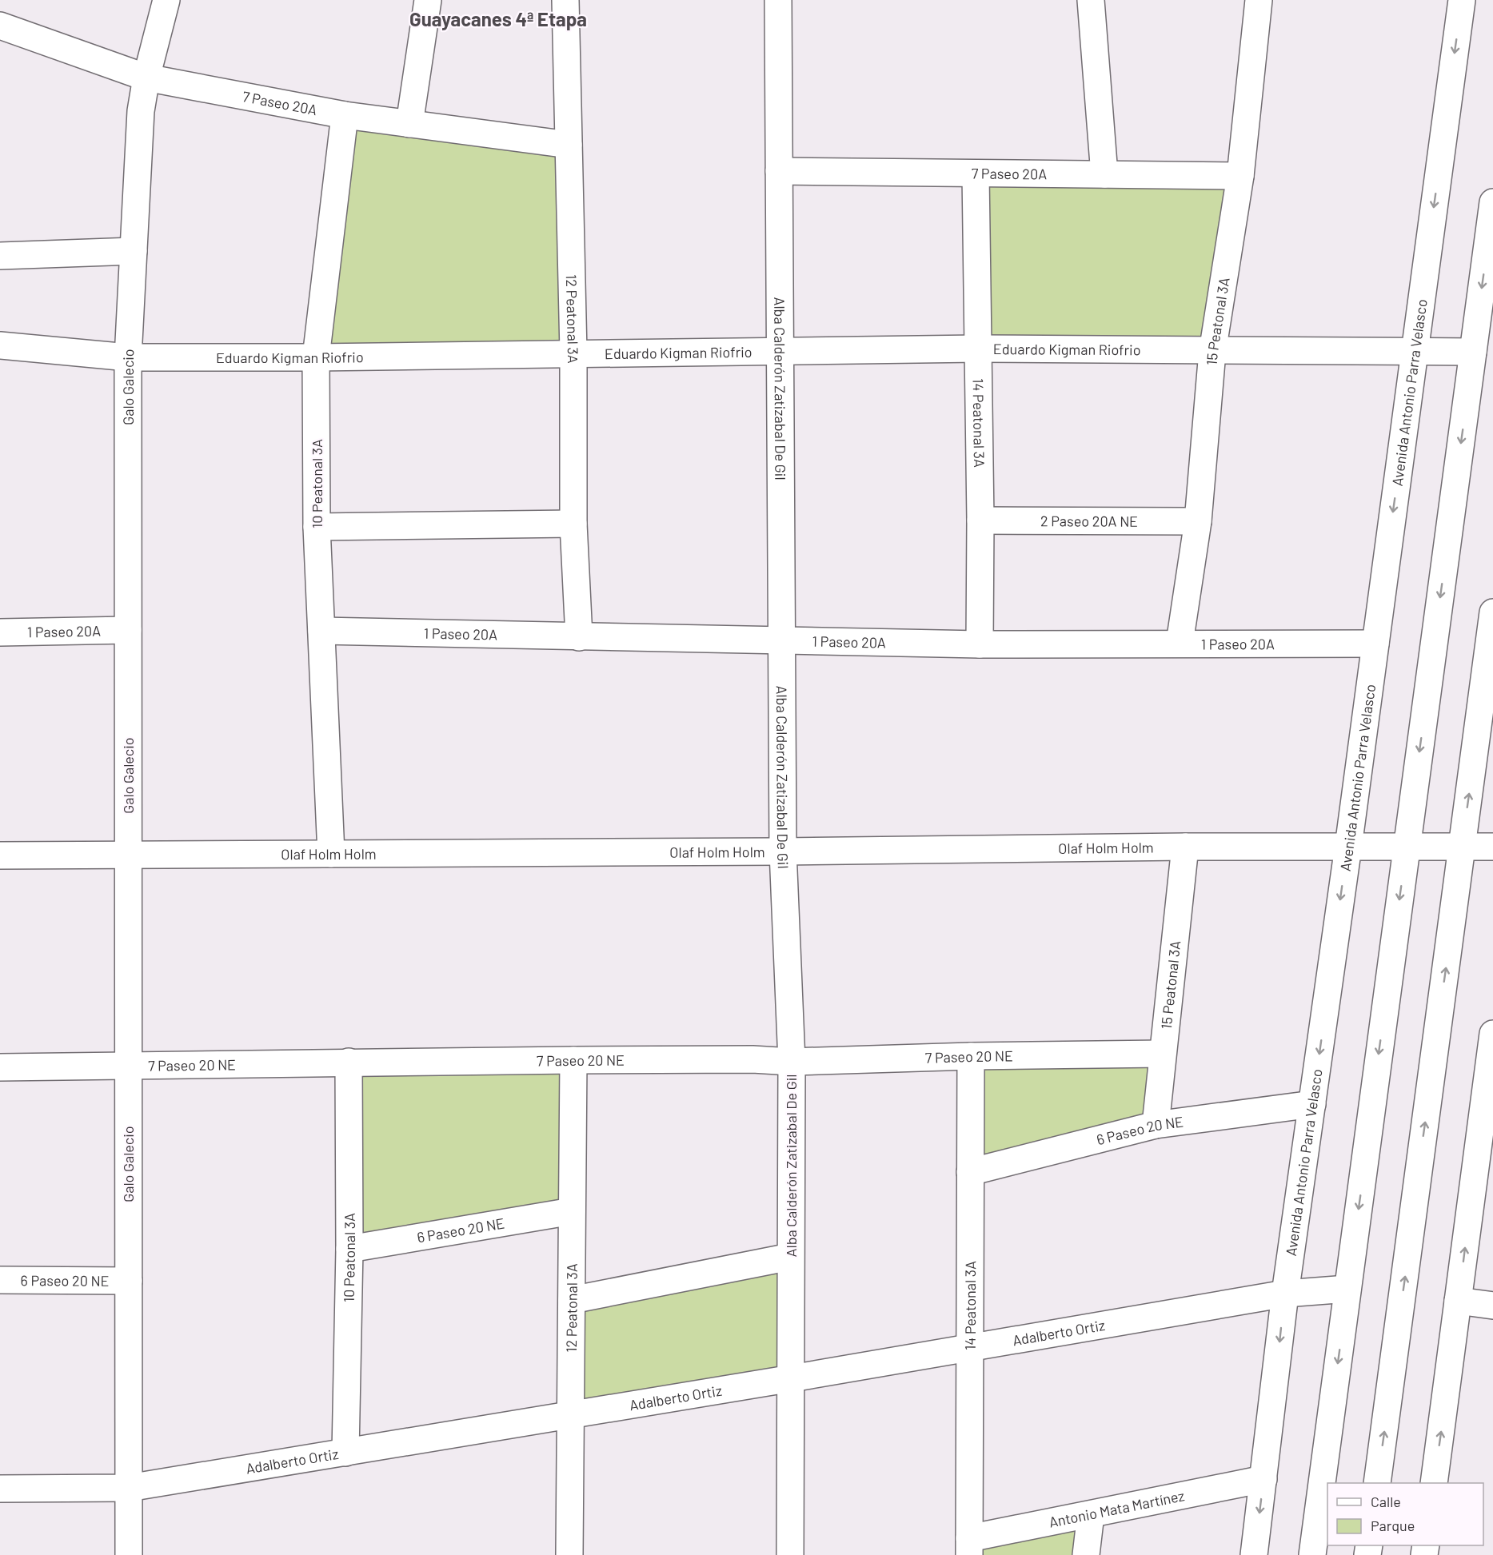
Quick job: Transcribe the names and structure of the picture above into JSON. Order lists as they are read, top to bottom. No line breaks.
{"streets":{"street":["7 Paseo 20A","12 Peatonal 3A","15 Peatonal 3A","Eduardo Kigman Riofrio","Galo Galecio","Alba Calderón Zatizabal De Gil","Avenida Antonio Parra Velasco","14 Peatonal 3A","10 Peatonal 3A","2 Paseo 20A NE","1 Paseo 20A","Olaf Holm Holm","7 Paseo 20 NE","6 Paseo 20 NE","Adalberto Ortiz","Antonio Mata Martínez"]},"crossings":[["7 Paseo 20A","12 Peatonal 3A"],["7 Paseo 20A","15 Peatonal 3A"],["7 Paseo 20A","Galo Galecio"],["7 Paseo 20A","Alba Calderón Zatizabal De Gil"],["7 Paseo 20A","14 Peatonal 3A"],["7 Paseo 20A","10 Peatonal 3A"],["12 Peatonal 3A","Eduardo Kigman Riofrio"],["12 Peatonal 3A","1 Paseo 20A"],["12 Peatonal 3A","7 Paseo 20 NE"],["12 Peatonal 3A","6 Paseo 20 NE"],["12 Peatonal 3A","Adalberto Ortiz"],["15 Peatonal 3A","Eduardo Kigman Riofrio"],["15 Peatonal 3A","2 Paseo 20A NE"],["15 Peatonal 3A","1 Paseo 20A"],["15 Peatonal 3A","Olaf Holm Holm"],["15 Peatonal 3A","7 Paseo 20 NE"],["15 Peatonal 3A","6 Paseo 20 NE"],["Eduardo Kigman Riofrio","Galo Galecio"],["Eduardo Kigman Riofrio","Alba Calderón Zatizabal De Gil"],["Eduardo Kigman Riofrio","Avenida Antonio Parra Velasco"],["Eduardo Kigman Riofrio","14 Peatonal 3A"],["Eduardo Kigman Riofrio","10 Peatonal 3A"],["Galo Galecio","1 Paseo 20A"],["Galo Galecio","Olaf Holm Holm"],["Galo Galecio","7 Paseo 20 NE"],["Galo Galecio","6 Paseo 20 NE"],["Galo Galecio","Adalberto Ortiz"],["Alba Calderón Zatizabal De Gil","1 Paseo 20A"],["Alba Calderón Zatizabal De Gil","Olaf Holm Holm"],["Alba Calderón Zatizabal De Gil","7 Paseo 20 NE"],["Alba Calderón Zatizabal De Gil","Adalberto Ortiz"],["Avenida Antonio Parra Velasco","1 Paseo 20A"],["Avenida Antonio Parra Velasco","Olaf Holm Holm"],["Avenida Antonio Parra Velasco","6 Paseo 20 NE"],["Avenida Antonio Parra Velasco","Adalberto Ortiz"],["Avenida Antonio Parra Velasco","Antonio Mata Martínez"],["14 Peatonal 3A","2 Paseo 20A NE"],["14 Peatonal 3A","1 Paseo 20A"],["14 Peatonal 3A","7 Paseo 20 NE"],["14 Peatonal 3A","6 Paseo 20 NE"],["14 Peatonal 3A","Adalberto Ortiz"],["14 Peatonal 3A","Antonio Mata Martínez"],["10 Peatonal 3A","1 Paseo 20A"],["10 Peatonal 3A","Olaf Holm Holm"],["10 Peatonal 3A","7 Paseo 20 NE"],["10 Peatonal 3A","6 Paseo 20 NE"],["10 Peatonal 3A","Adalberto Ortiz"]],"districts":["Guayacanes 4ª Etapa"],"legend":["Calle","Parque"]}
